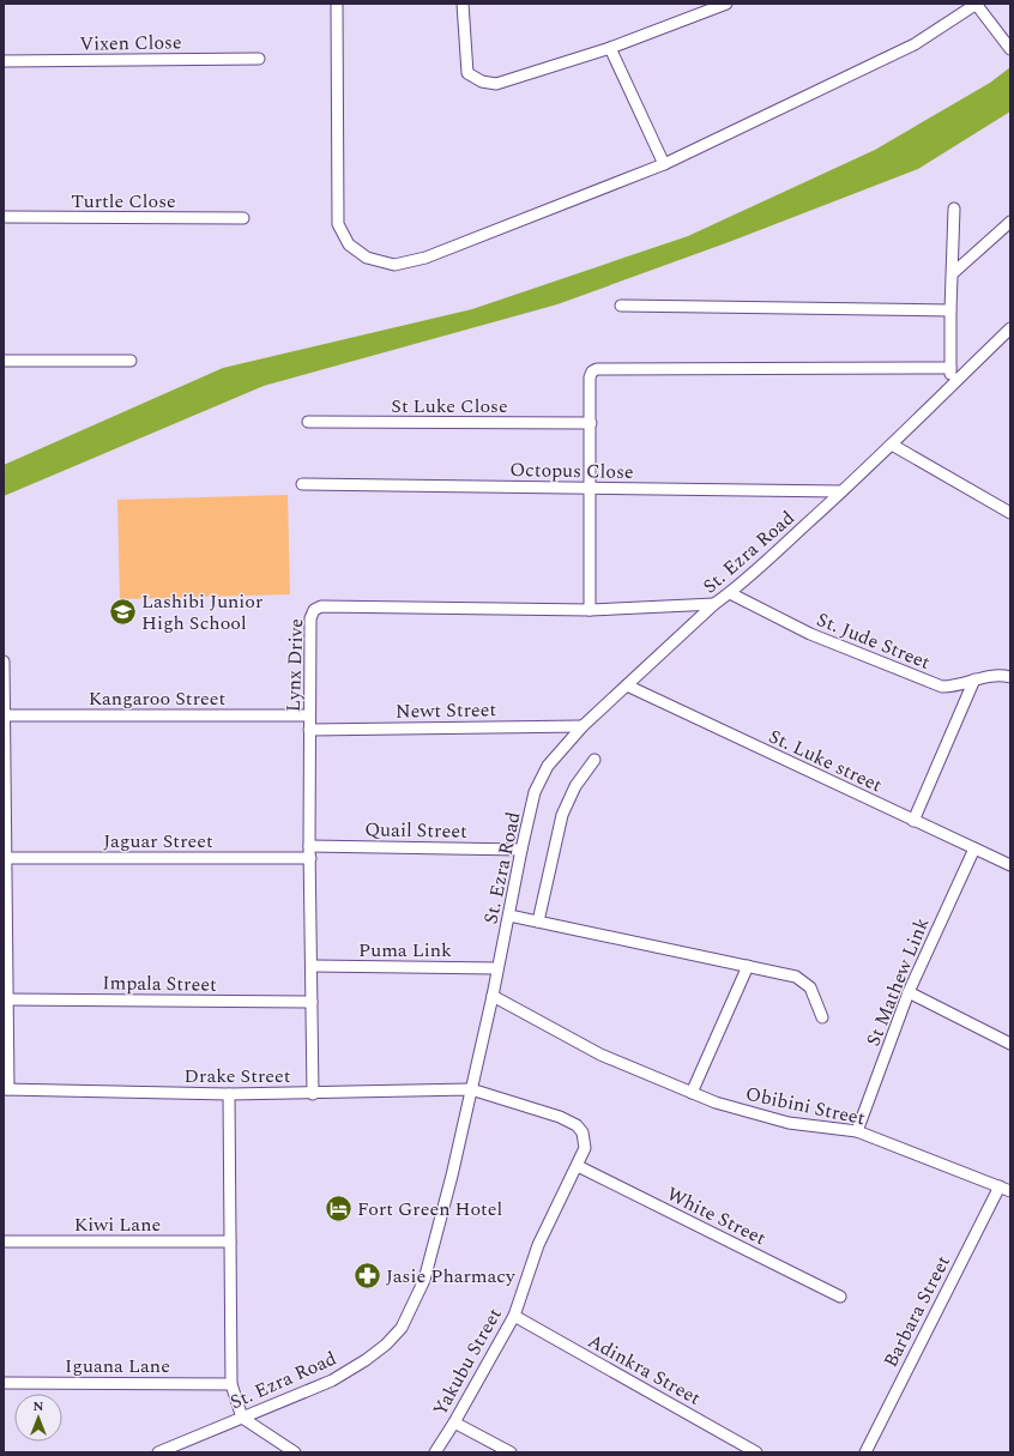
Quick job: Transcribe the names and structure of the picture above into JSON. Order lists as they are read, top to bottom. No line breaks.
{"streets":{"street":["Vixen Close","Turtle Close","St Luke Close","Octopus Close","St. Ezra Road","St. Jude Street","Lynx Drive","Kangaroo Street","Newt Street","St. Luke street","Quail Street","Jaguar Street","Puma Link","St Mathew Link","Impala Street","Drake Street","Obibini Street","White Street","Kiwi Lane","Barbara Street","Yakubu Street","Iguana Lane","Adinkra Street"]},"crossings":[["Octopus Close","St. Ezra Road"],["St. Ezra Road","St. Jude Street"],["St. Ezra Road","Lynx Drive"],["St. Ezra Road","Newt Street"],["St. Ezra Road","St. Luke street"],["St. Ezra Road","Quail Street"],["St. Ezra Road","Puma Link"],["St. Ezra Road","Drake Street"],["St. Ezra Road","Obibini Street"],["St. Ezra Road","Yakubu Street"],["Lynx Drive","Kangaroo Street"],["Lynx Drive","Newt Street"],["Lynx Drive","Quail Street"],["Lynx Drive","Jaguar Street"],["Lynx Drive","Puma Link"],["Lynx Drive","Impala Street"],["Lynx Drive","Drake Street"],["St. Luke street","St Mathew Link"],["St Mathew Link","Obibini Street"],["Drake Street","Yakubu Street"],["Obibini Street","Barbara Street"],["White Street","Yakubu Street"],["Yakubu Street","Adinkra Street"]],"places":{"school or university":["Lashibi Junior High School"],"hotel":["Fort Green Hotel"],"pharmacy":["Jasie Pharmacy"]},"north":"top"}
